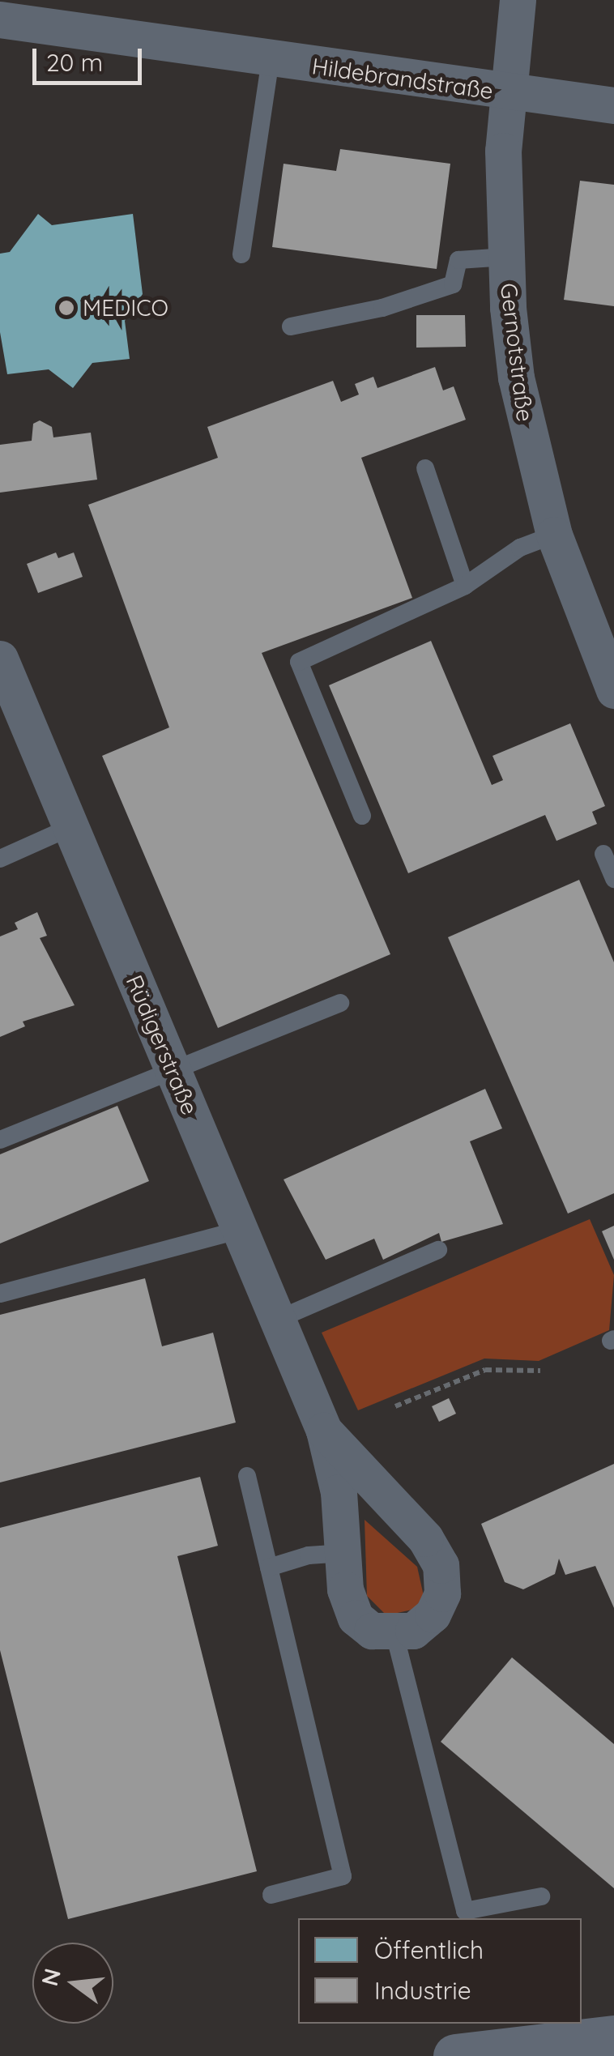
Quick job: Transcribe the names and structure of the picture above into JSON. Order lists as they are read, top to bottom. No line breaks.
{"streets":{"street":["Hildebrandstraße","Gernotstraße","Rüdigerstraße"]},"crossings":[["Hildebrandstraße","Gernotstraße"]],"places":["MEDICO"],"legend":["Öffentlich","Industrie"],"scale_bar":"20 m","north":"left"}
